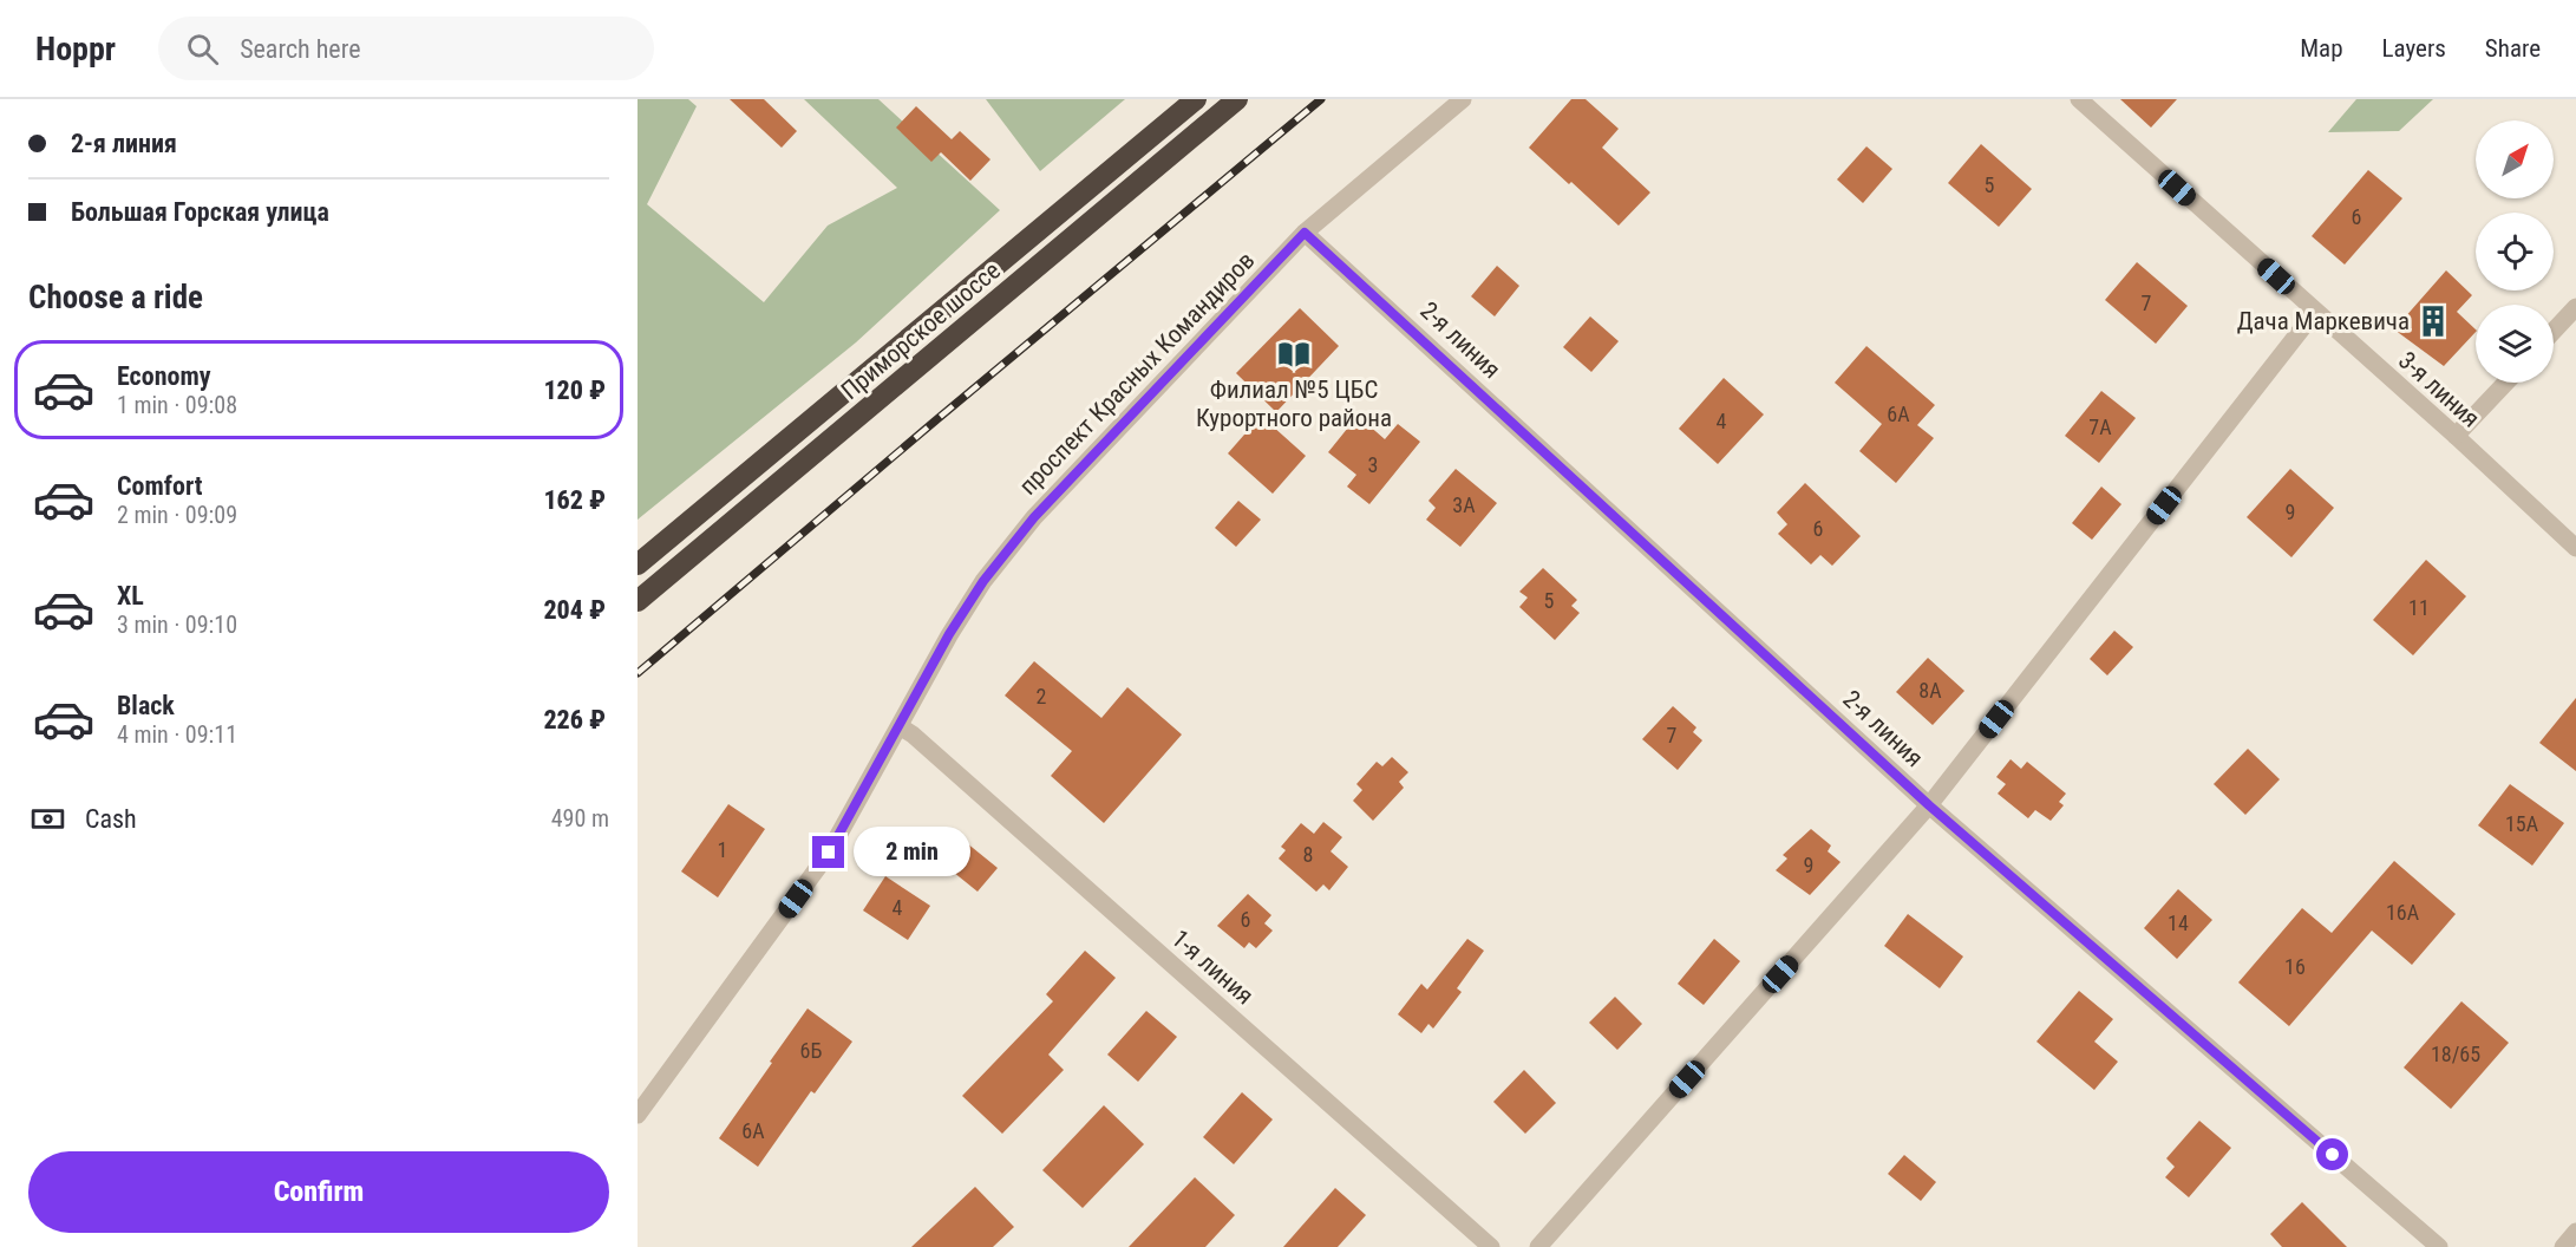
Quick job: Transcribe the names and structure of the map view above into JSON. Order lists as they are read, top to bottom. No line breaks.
{"streets":{"highway":["Приморское шоссе"],"street":["2-я линия","проспект Красных Командиров","3-я линия","1-я линия"]},"crossings":[["2-я линия","проспект Красных Командиров"],["проспект Красных Командиров","1-я линия"]],"places":{"building":["Дача Маркевича"],"library":["Филиал №5 ЦБС Курортного района"]},"house_numbers":["5","6","7","6А","4","7А","3","3А","9","6","5","11","8А","2","7","15А","1","8","9","4","16А","6","14","16","6Б","18/65","6А"],"north":"top right","page":{"header":"Hoppr","search":"Search here","nav":["Map","Layers","Share"],"banner":["2-я линия","Большая Горская улица"],"heading":"Choose a ride","list":[{"name":"Economy","note":"1 min · 09:08","value":"120 ₽"},{"name":"Comfort","note":"2 min · 09:09","value":"162 ₽"},{"name":"XL","note":"3 min · 09:10","value":"204 ₽"},{"name":"Black","note":"4 min · 09:11","value":"226 ₽"}],"pay":["Cash","490 m"],"bubble":"2 min","buttons":"Confirm"}}
